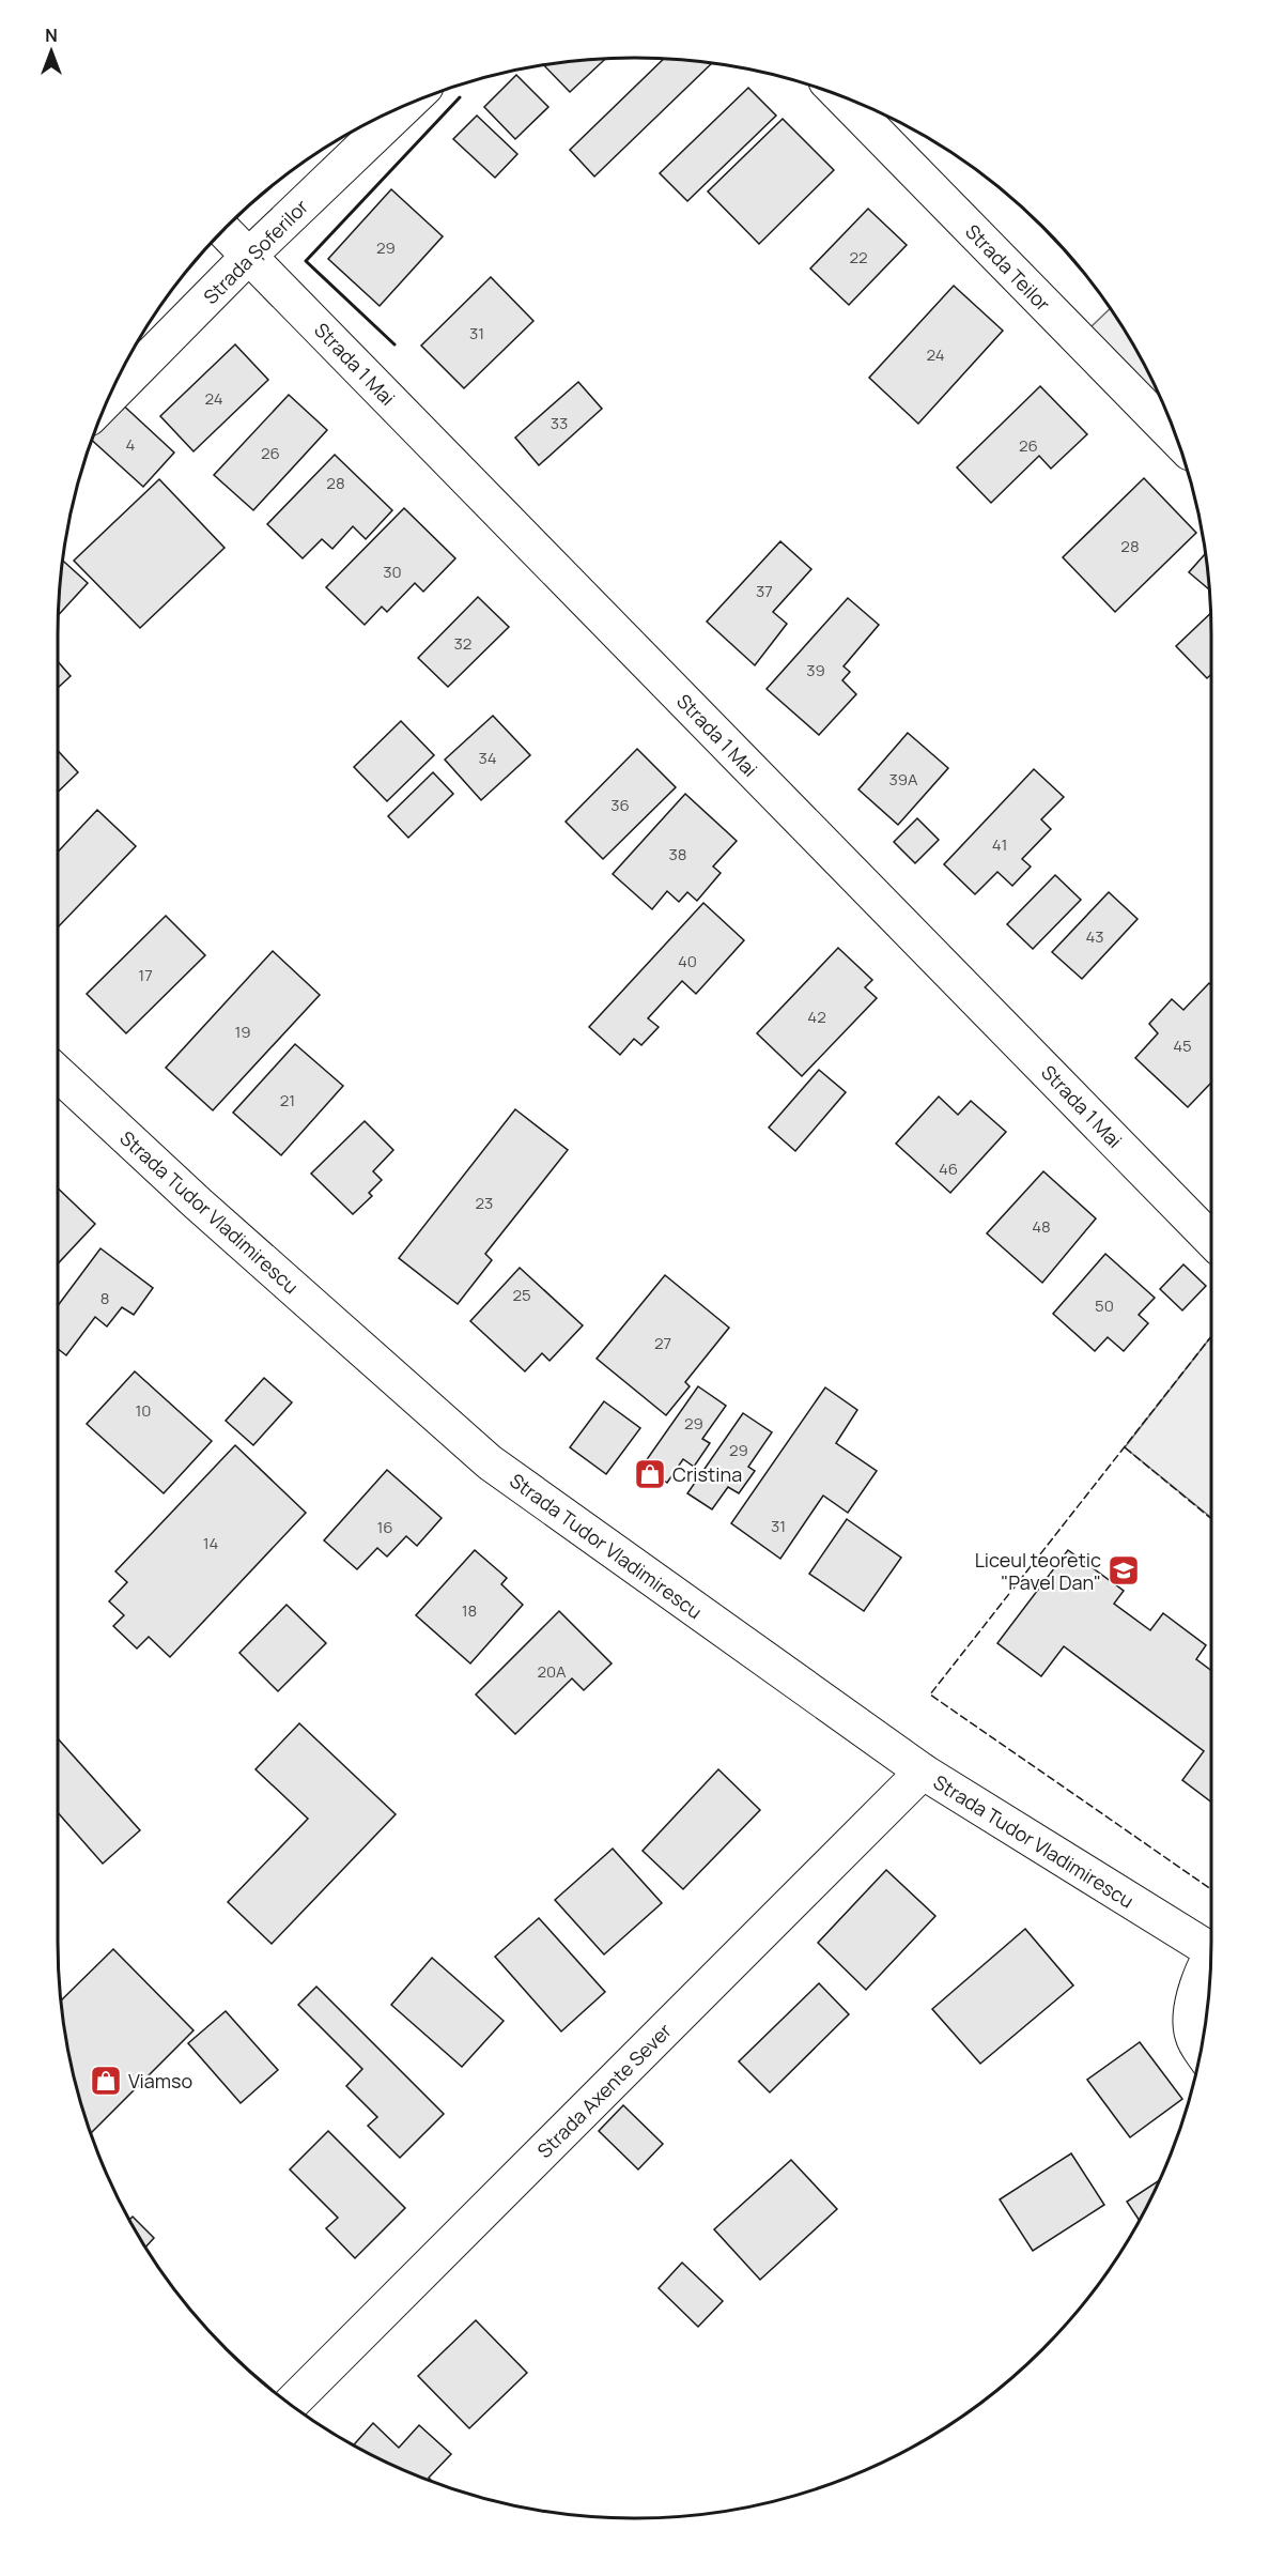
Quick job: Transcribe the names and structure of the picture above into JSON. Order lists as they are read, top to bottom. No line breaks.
{"streets":{"street":["Strada Șoferilor","Strada Teilor","Strada 1 Mai","Strada Tudor Vladimirescu","Strada Axente Sever"]},"crossings":[["Strada Șoferilor","Strada 1 Mai"],["Strada Tudor Vladimirescu","Strada Axente Sever"]],"places":{"shop":["Cristina","Viamso"],"school or university":["Liceul teoretic \"Pavel Dan\""]},"house_numbers":["29","22","31","24","24","33","4","26","26","28","28","30","37","32","39","34","39A","36","41","38","43","40","17","42","19","45","21","46","23","48","25","8","50","27","10","29","29","31","16","14","18","20A"],"north":"top"}
